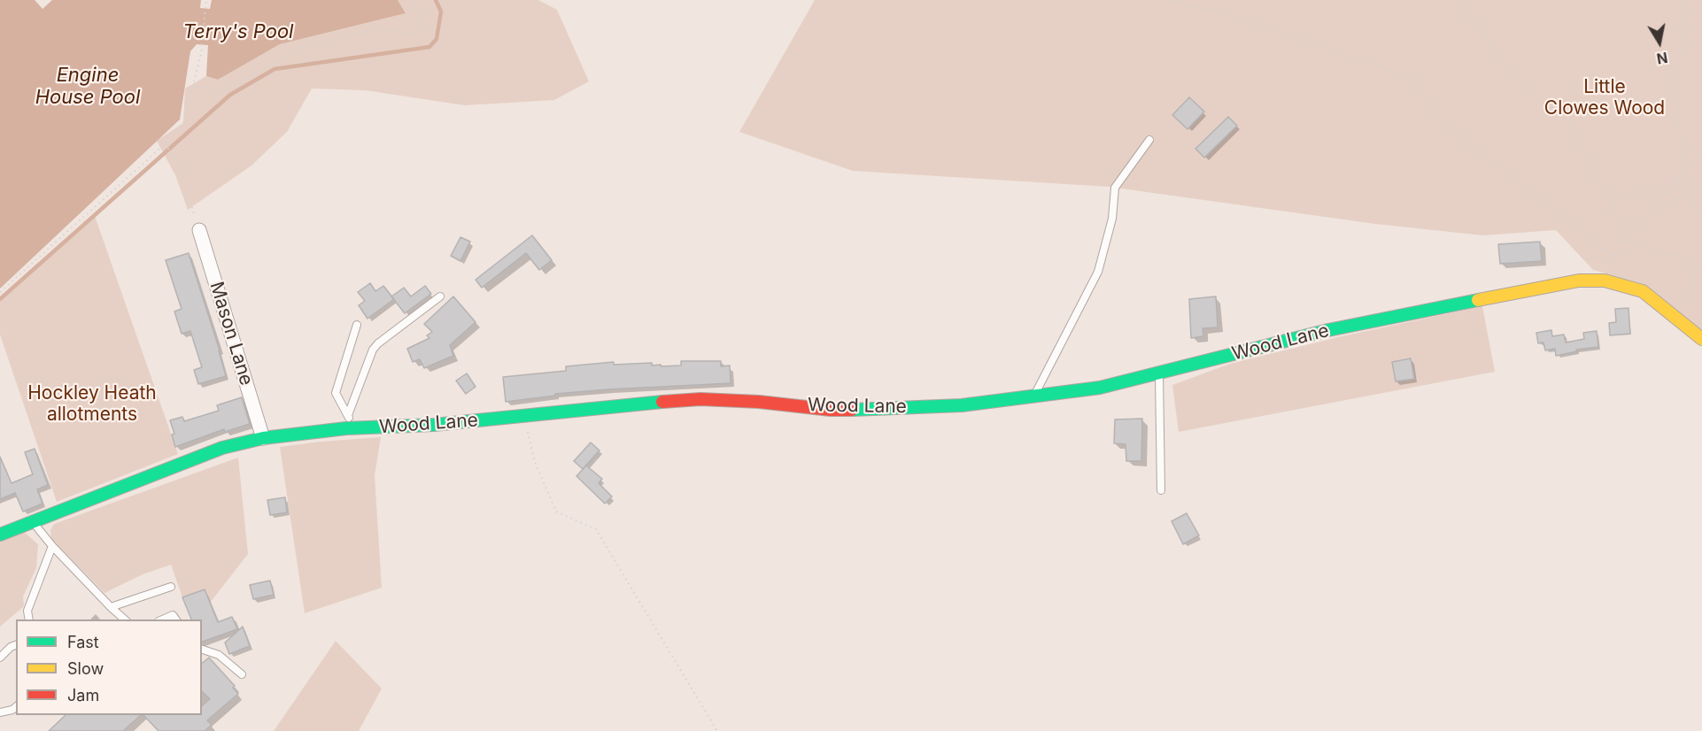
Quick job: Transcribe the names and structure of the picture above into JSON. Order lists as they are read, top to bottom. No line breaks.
{"streets":{"street":["Mason Lane","Wood Lane"]},"crossings":[["Mason Lane","Wood Lane"]],"water":["Terry's Pool","Engine House Pool"],"parks":["Little Clowes Wood","Hockley Heath allotments"],"legend":["Fast","Slow","Jam"],"north":"bottom"}
